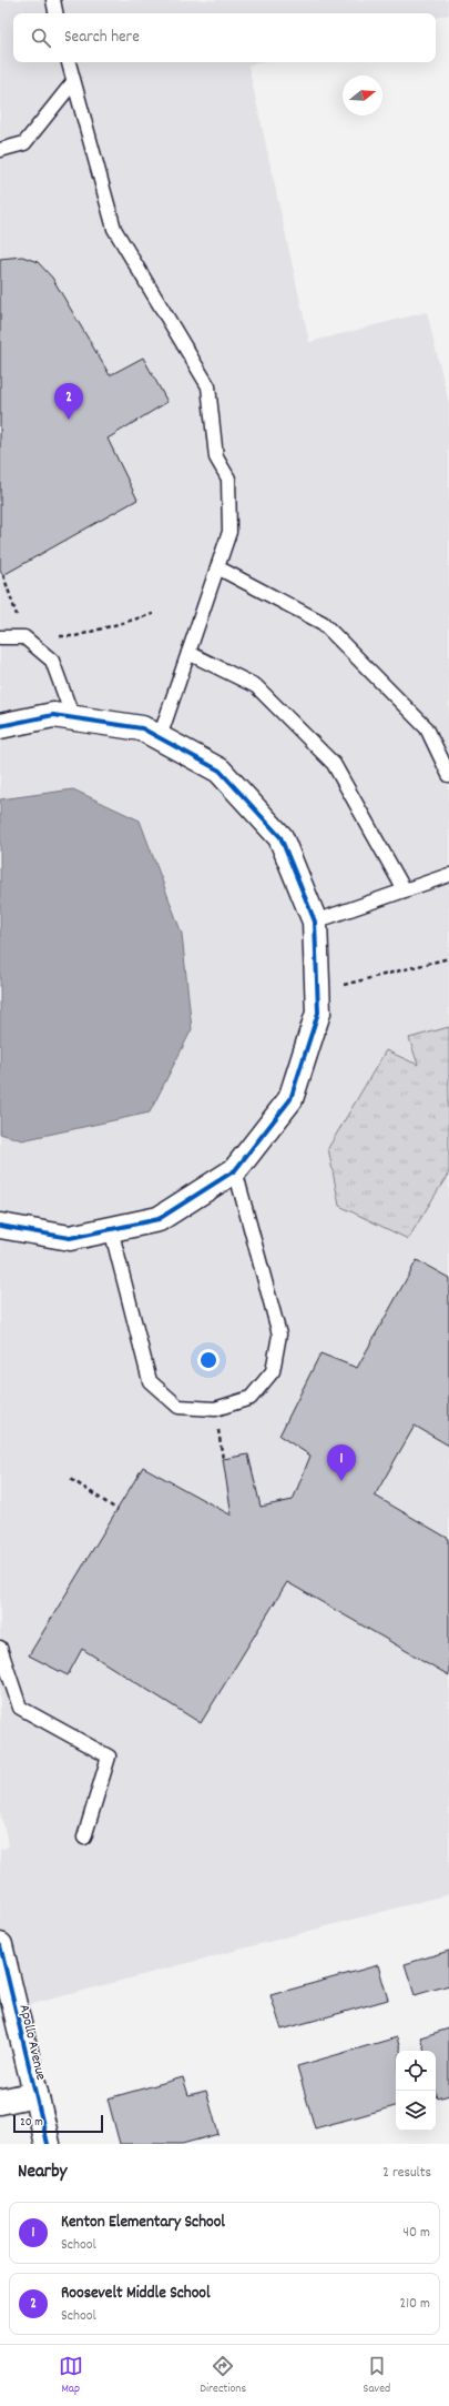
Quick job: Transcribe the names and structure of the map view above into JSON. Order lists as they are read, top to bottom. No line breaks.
{"streets":{"street":["Apollo Avenue"]},"scale_bar":"20 m","north":"right","page":{"search":"Search here","pins":["2","1"],"scale":"20 m","heading":["Nearby","2 results"],"list":[{"mark":"1","name":"Kenton Elementary School","note":"School","value":"40 m"},{"mark":"2","name":"Roosevelt Middle School","note":"School","value":"210 m"}],"nav":["Map","Directions","Saved"]}}
